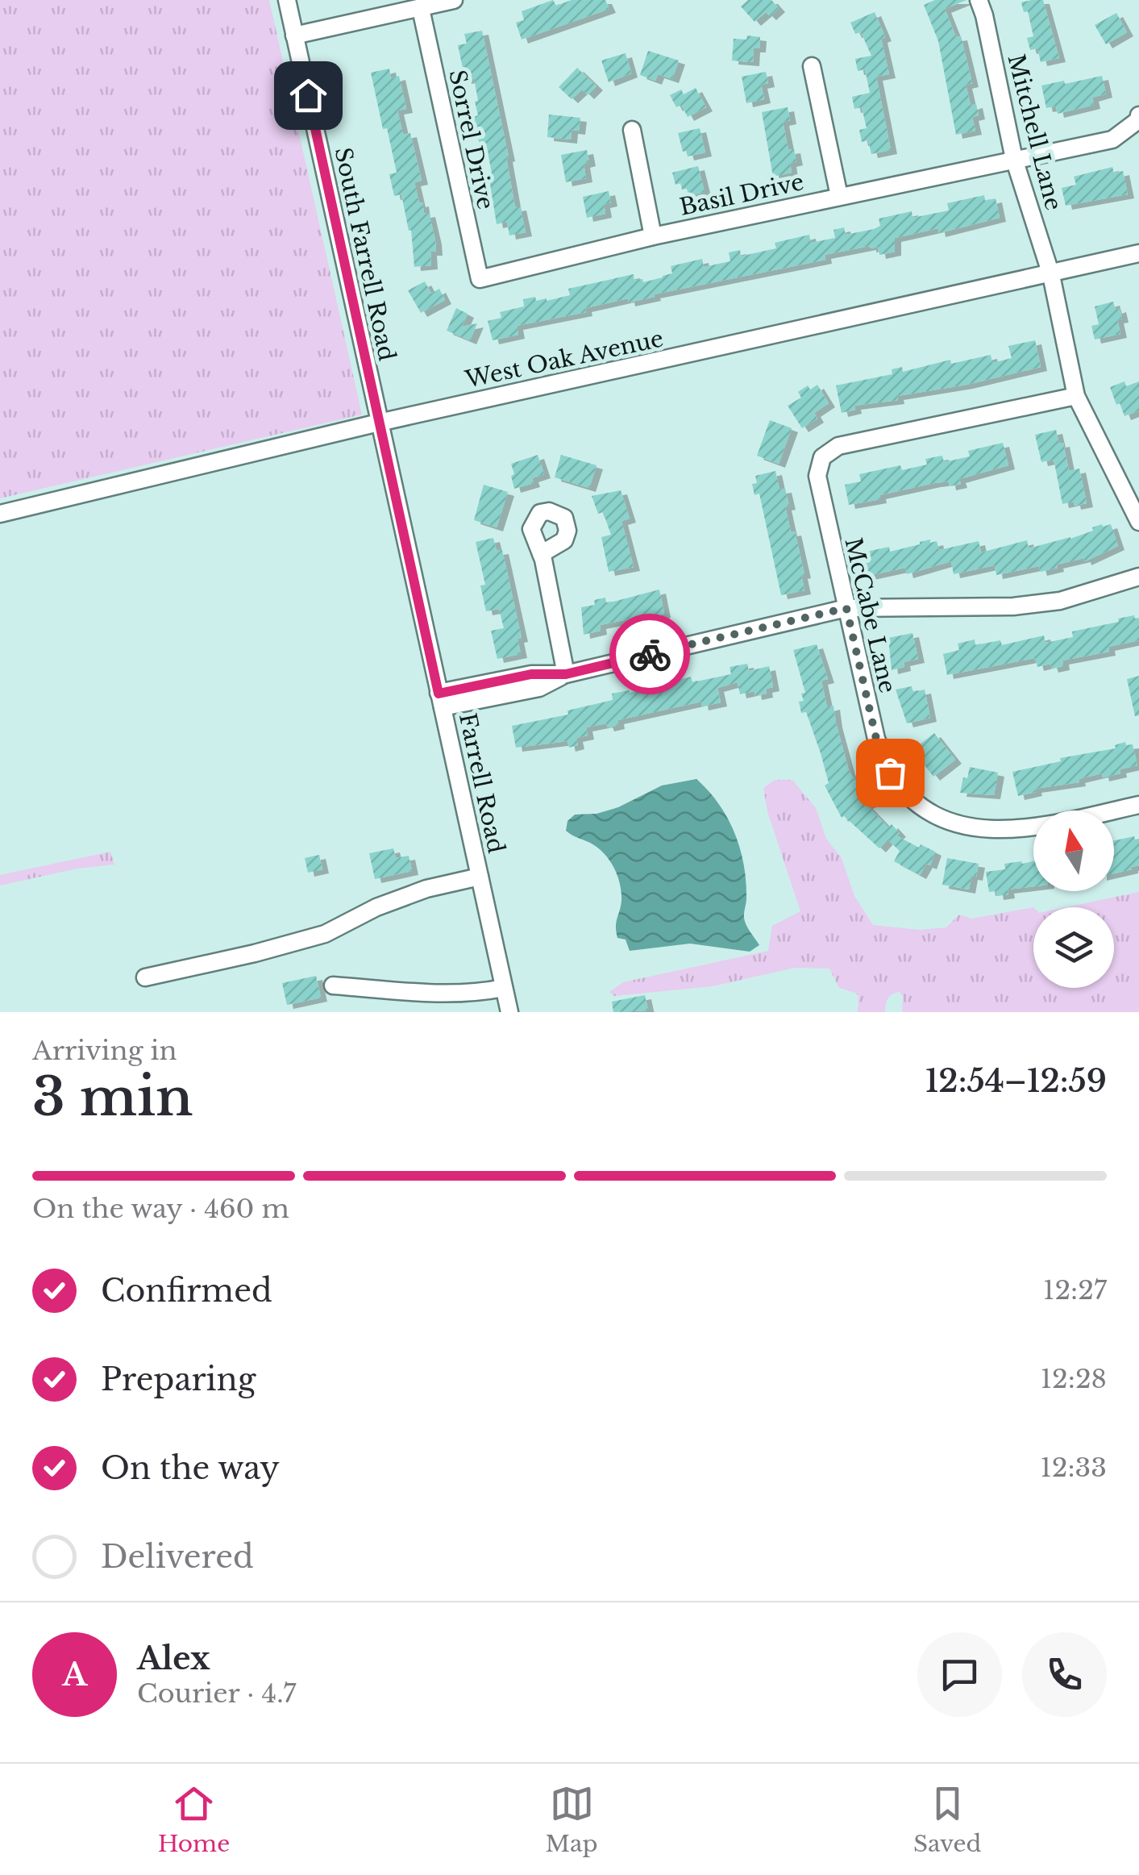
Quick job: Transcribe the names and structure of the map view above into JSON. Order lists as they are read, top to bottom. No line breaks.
{"streets":{"street":["Mitchell Lane","Sorrel Drive","Basil Drive","South Farrell Road","West Oak Avenue","McCabe Lane","Farrell Road"]},"crossings":[["Mitchell Lane","Basil Drive"],["Mitchell Lane","West Oak Avenue"],["Mitchell Lane","McCabe Lane"],["Sorrel Drive","Basil Drive"],["South Farrell Road","West Oak Avenue"],["South Farrell Road","Farrell Road"],["West Oak Avenue","Farrell Road"]],"north":"top","page":{"heading":["3 min","Arriving in","12:54–12:59"],"panel":["Alex","Courier · 4.7"],"bar":"On the way · 460 m","list":[["Confirmed","12:27"],["Preparing","12:28"],["On the way","12:33"],"Delivered"],"round":"A","tabs":["Home","Map","Saved"]}}
